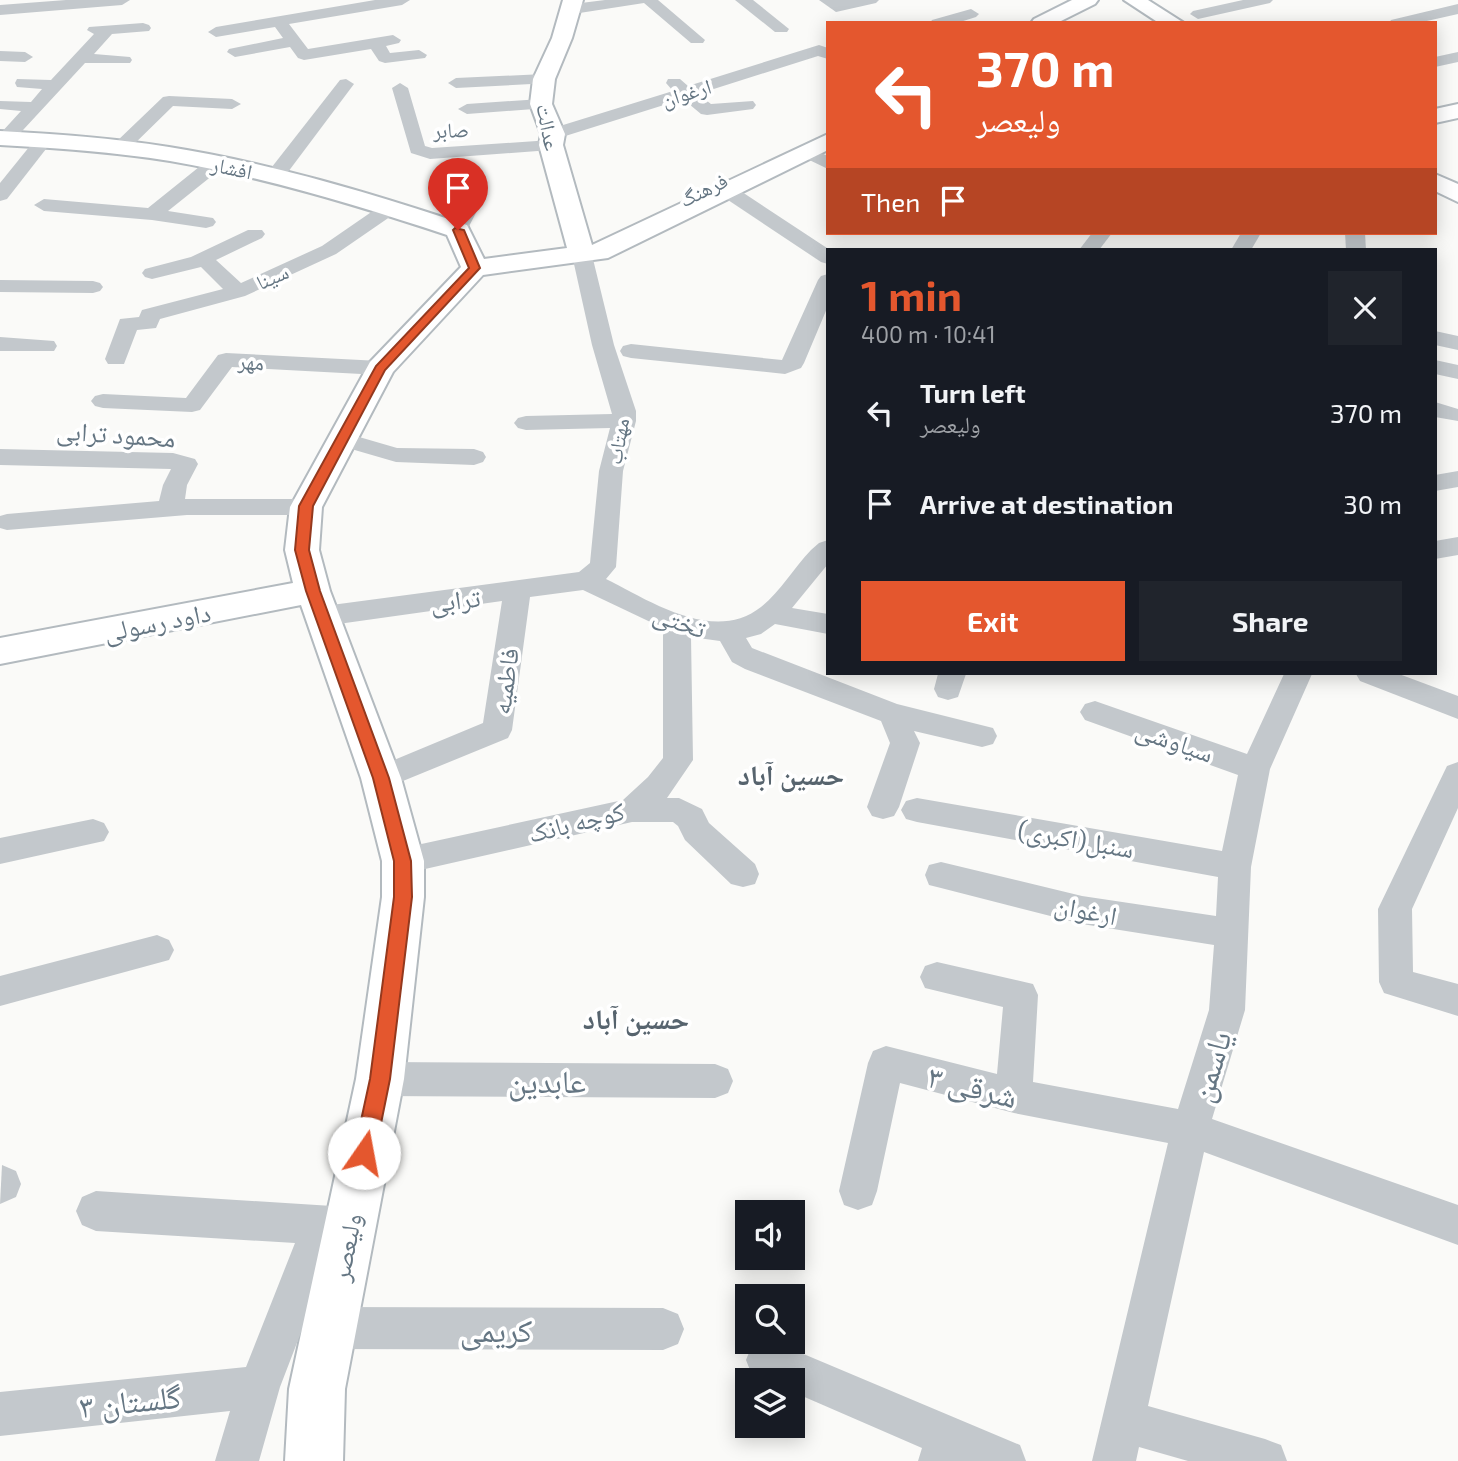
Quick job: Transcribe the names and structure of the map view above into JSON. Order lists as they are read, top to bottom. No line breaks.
{"streets":{"street":["ارغوان","عدالت","صابر","افشار","فرهنگ","سینا","مهر","محمود ترابی","مهتاب","ترابی","تختی","داود رسولی","فاطمیه","سیاوشی","کوچه بانک","سنبل(اکبری)","یاسمن","عابدین","۳ شرقی","ولیعصر","کریمی","گلستان ۳"]},"crossings":[["ارغوان","عدالت"],["ارغوان","صابر"],["ارغوان","یاسمن"],["عدالت","صابر"],["عدالت","فرهنگ"],["عدالت","مهتاب"],["افشار","فرهنگ"],["افشار","سینا"],["افشار","ولیعصر"],["فرهنگ","مهتاب"],["فرهنگ","ولیعصر"],["مهر","ولیعصر"],["مهتاب","ترابی"],["مهتاب","تختی"],["ترابی","تختی"],["ترابی","داود رسولی"],["ترابی","فاطمیه"],["ترابی","ولیعصر"],["تختی","کوچه بانک"],["داود رسولی","ولیعصر"],["فاطمیه","ولیعصر"],["سیاوشی","یاسمن"],["کوچه بانک","ولیعصر"],["سنبل(اکبری)","یاسمن"],["یاسمن","۳ شرقی"],["عابدین","ولیعصر"],["ولیعصر","کریمی"]],"districts":["حسین آباد","حسین آباد"],"page":{"turn":["370 m","ولیعصر"],"then":"Then","heading":["1 min","400 m · 10:41"],"list":[{"name":"Turn left","note":"ولیعصر","value":"370 m"},{"name":"Arrive at destination","value":"30 m"}],"buttons":["Exit","Share"]}}
